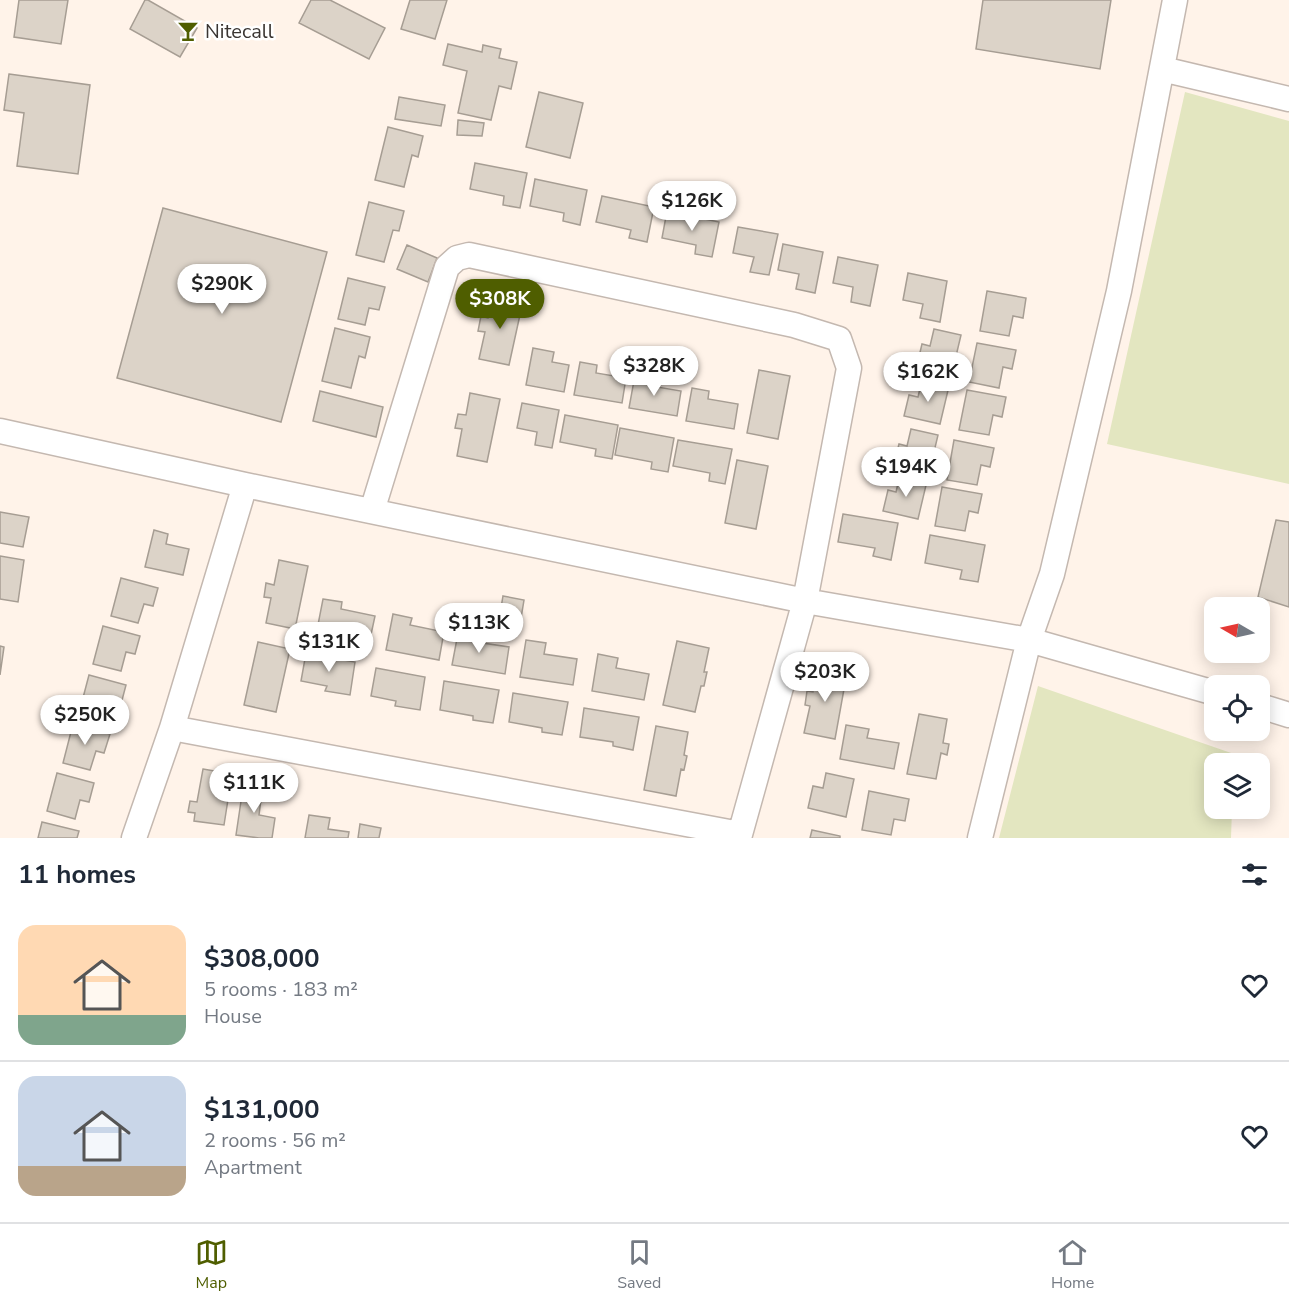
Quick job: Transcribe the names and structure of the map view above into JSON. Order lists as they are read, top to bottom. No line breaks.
{"places":{"bar":["Nitecall"]},"north":"left","page":{"price":["$126K","$290K","$308K","$328K","$162K","$194K","$113K","$131K","$203K","$250K","$111K"],"heading":"11 homes","list":[{"name":"$308,000","note":"5 rooms · 183 m² · House"},{"name":"$131,000","note":"2 rooms · 56 m² · Apartment"}],"tabs":["Map","Saved","Home"]}}
